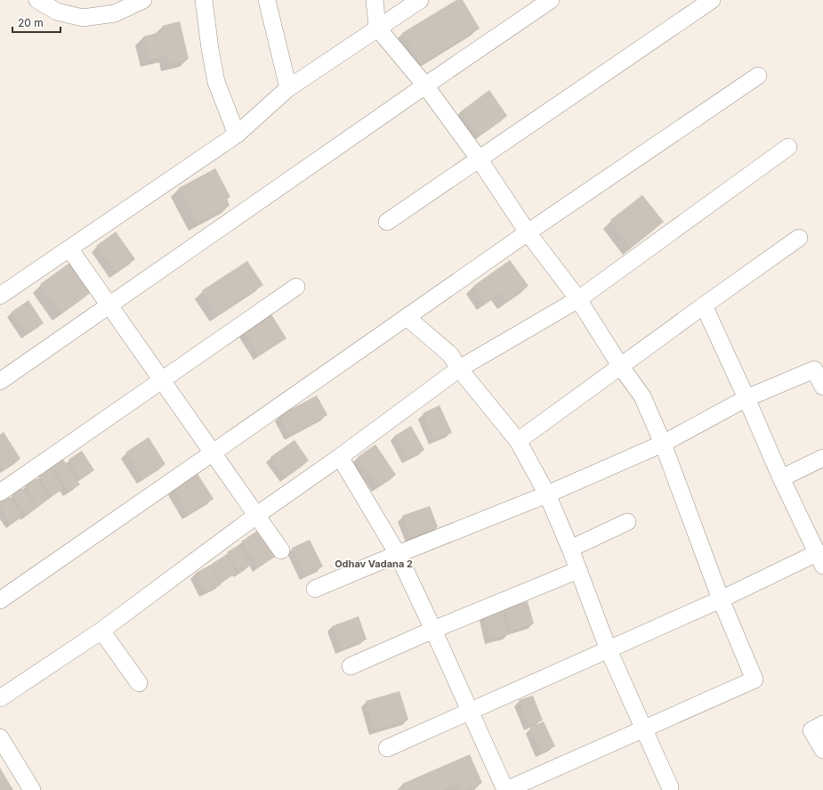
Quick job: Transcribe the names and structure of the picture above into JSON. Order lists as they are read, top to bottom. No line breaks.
{"districts":["Odhav Vadana 2"],"scale_bar":"20 m"}
